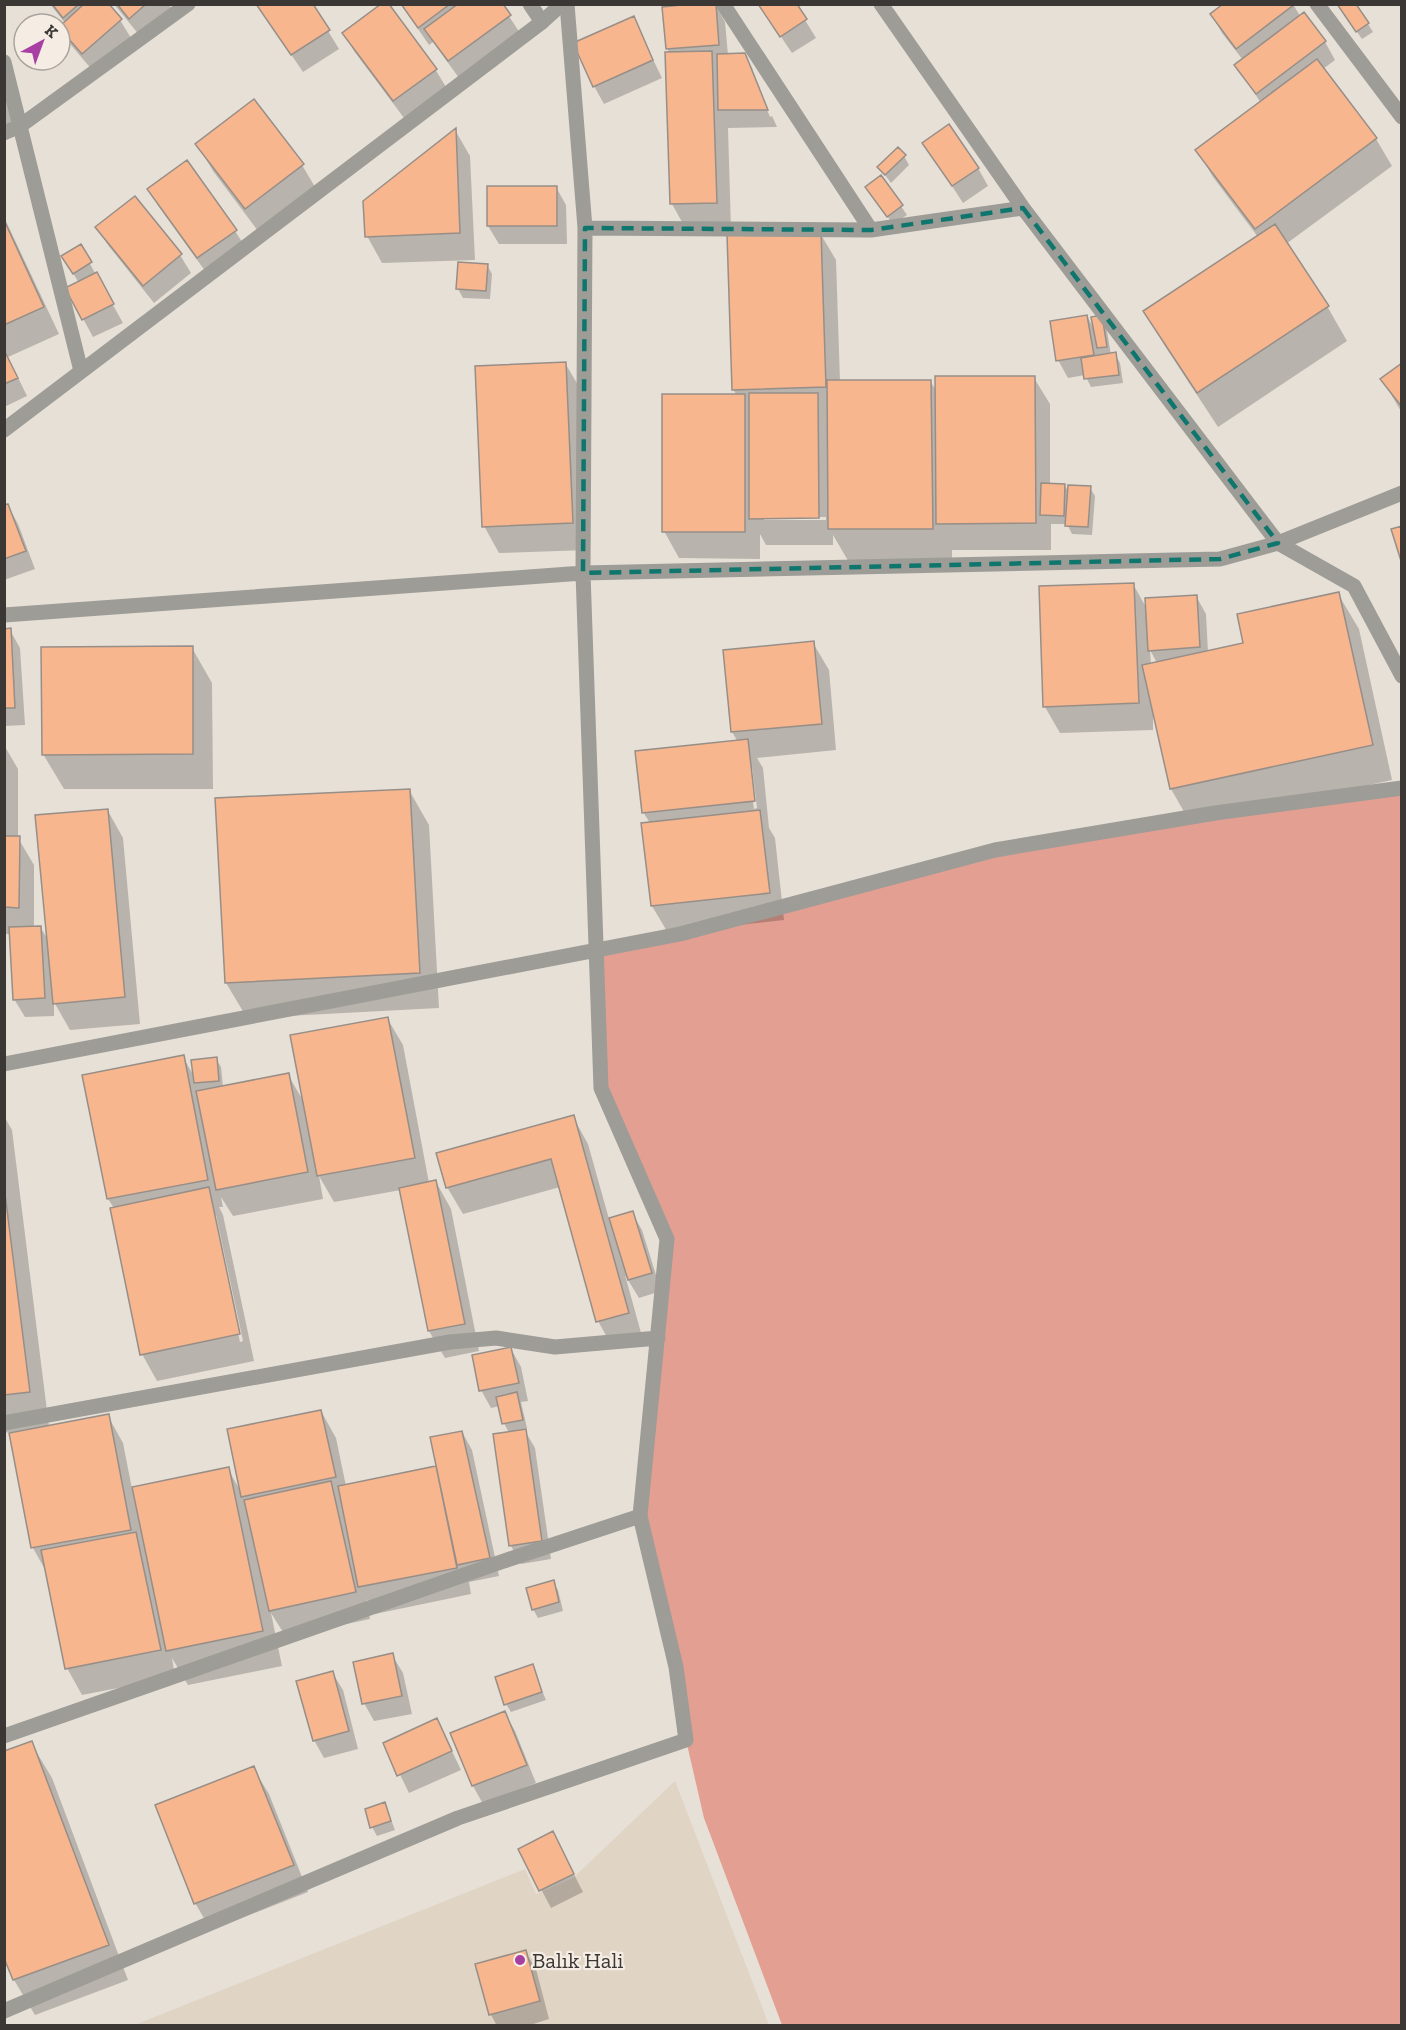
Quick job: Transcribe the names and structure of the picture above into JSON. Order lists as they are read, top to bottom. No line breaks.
{"places":["Balık Hali"],"north":"top right"}
